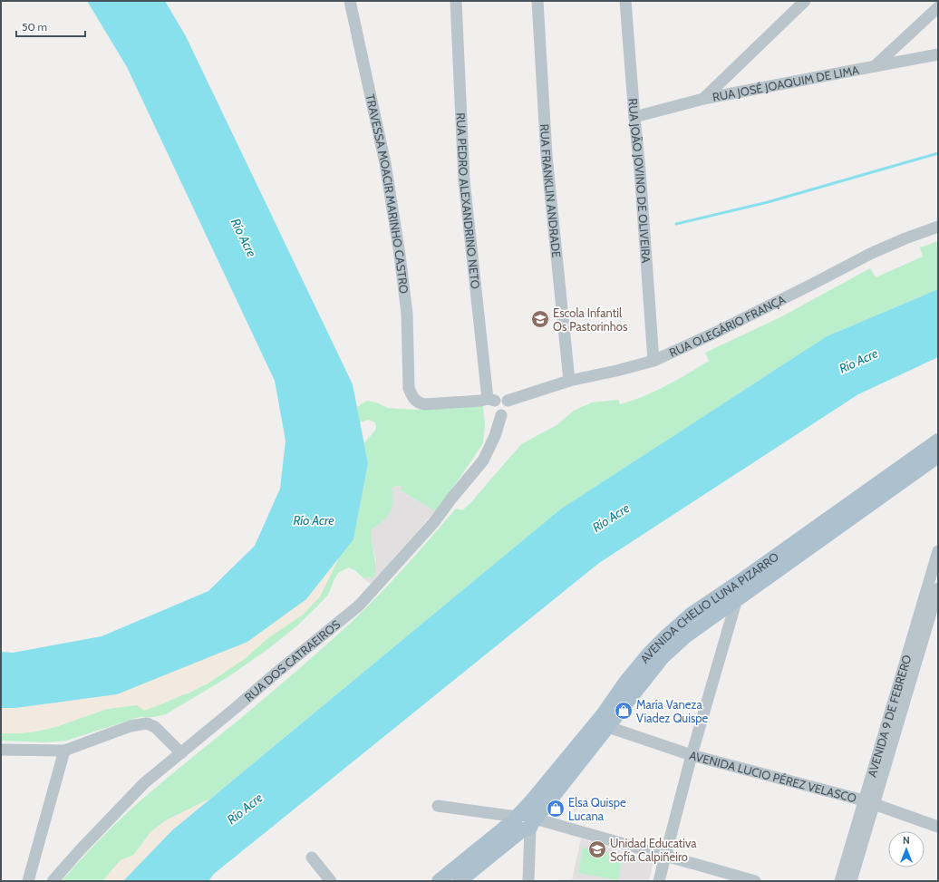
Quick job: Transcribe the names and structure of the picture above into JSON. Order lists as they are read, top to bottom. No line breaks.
{"streets":{"main road":["AVENIDA CHELIO LUNA PIZARRO"],"street":["RUA JOSÉ JOAQUIM DE LIMA","RUA JOÃO JOVINO DE OLIVEIRA","RUA FRANKLIN ANDRADE","TRAVESSA MOACIR MARINHO CASTRO","RUA PEDRO ALEXANDRINO NETO","RUA OLEGÁRIO FRANÇA","RUA DOS CATRAEIROS","AVENIDA 9 DE FEBRERO","AVENIDA LUCIO PÉREZ VELASCO"]},"crossings":[["RUA JOSÉ JOAQUIM DE LIMA","RUA JOÃO JOVINO DE OLIVEIRA"],["RUA JOÃO JOVINO DE OLIVEIRA","RUA OLEGÁRIO FRANÇA"],["RUA FRANKLIN ANDRADE","RUA OLEGÁRIO FRANÇA"],["TRAVESSA MOACIR MARINHO CASTRO","RUA PEDRO ALEXANDRINO NETO"],["TRAVESSA MOACIR MARINHO CASTRO","RUA OLEGÁRIO FRANÇA"],["TRAVESSA MOACIR MARINHO CASTRO","RUA DOS CATRAEIROS"],["RUA PEDRO ALEXANDRINO NETO","RUA OLEGÁRIO FRANÇA"],["RUA PEDRO ALEXANDRINO NETO","RUA DOS CATRAEIROS"],["RUA OLEGÁRIO FRANÇA","RUA DOS CATRAEIROS"],["AVENIDA CHELIO LUNA PIZARRO","AVENIDA LUCIO PÉREZ VELASCO"],["AVENIDA 9 DE FEBRERO","AVENIDA LUCIO PÉREZ VELASCO"]],"water":["Río Acre"],"places":{"school or university":["Escola Infantil Os Pastorinhos","Unidad Educativa Sofía Calpiñeiro"],"shop":["María Vaneza Viadez Quispe","Elsa Quispe Lucana"]},"scale_bar":"50 m","north":"top"}
